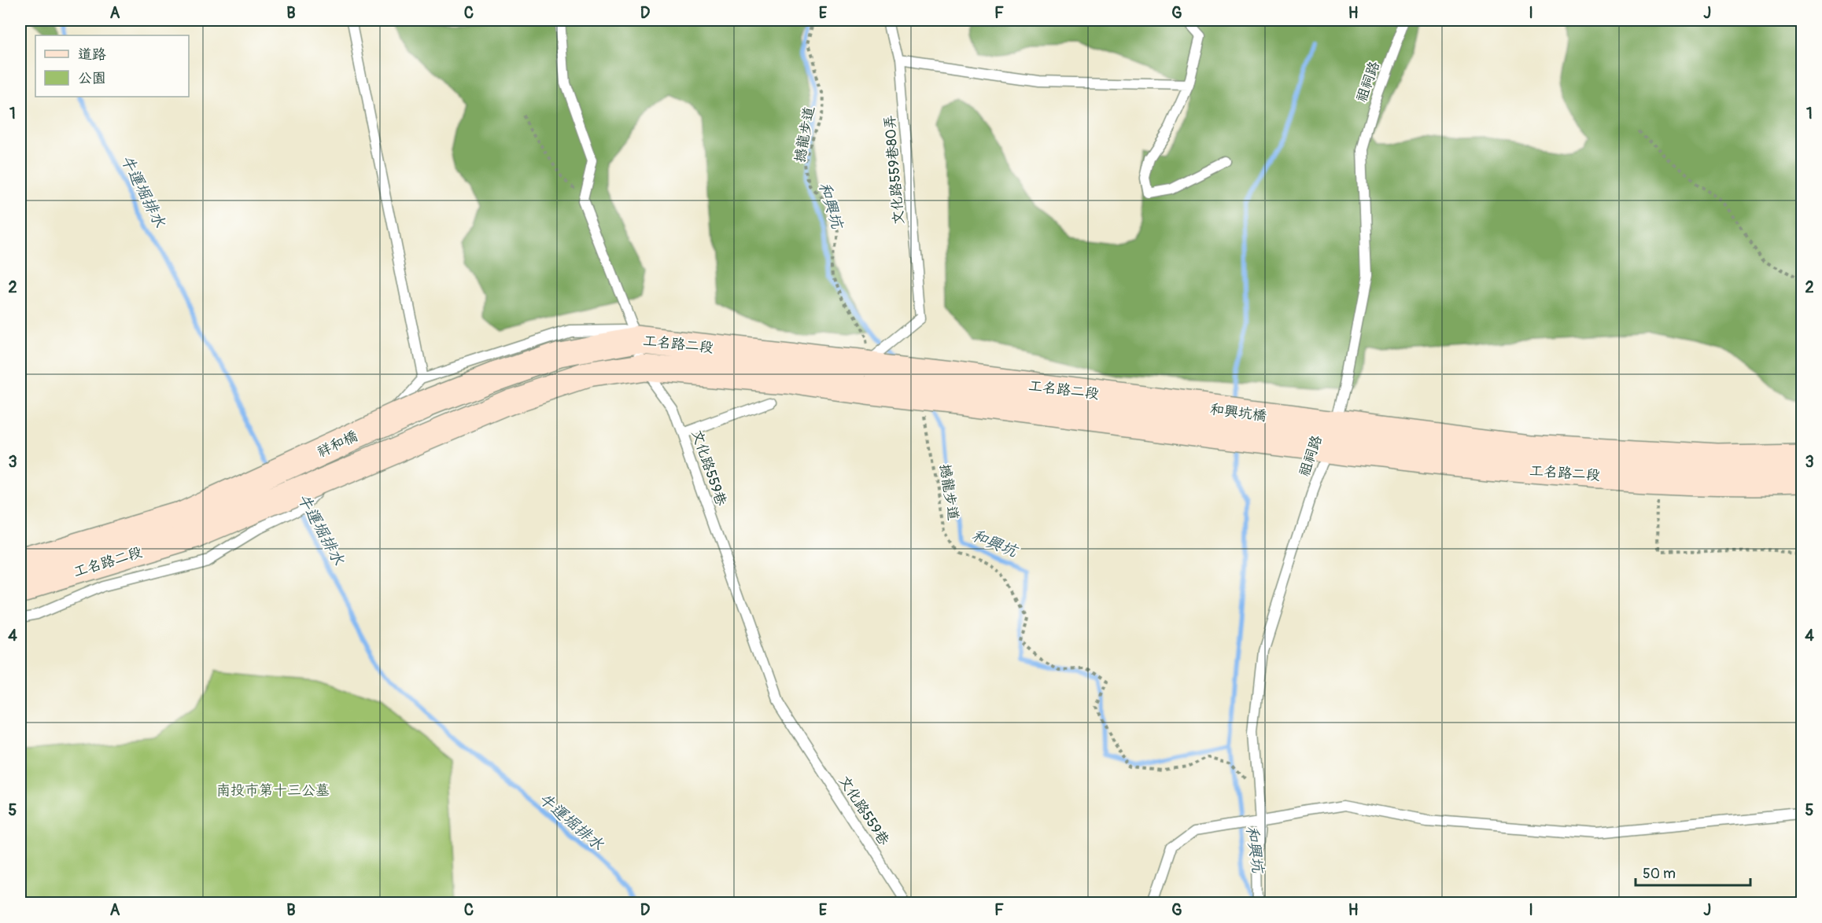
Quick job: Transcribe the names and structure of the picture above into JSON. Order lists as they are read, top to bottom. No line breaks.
{"streets":{"main road":["工名路二段","和興坑橋","祥和橋"],"lane":["祖祠路","文化路559巷80弄","文化路559巷"],"path":["撼龍步道"]},"crossings":[["祖祠路","撼龍步道"],["祖祠路","工名路二段"],["祖祠路","和興坑橋"],["撼龍步道","文化路559巷80弄"],["撼龍步道","工名路二段"],["文化路559巷80弄","工名路二段"],["工名路二段","和興坑橋"],["工名路二段","祥和橋"],["工名路二段","文化路559巷"]],"water":["牛運堀排水","和興坑"],"parks":["南投市第十三公墓"],"legend":["道路","公園"],"scale_bar":"50 m","grid":{"columns":["A","B","C","D","E","F","G","H","I","J"],"rows":["1","2","3","4","5"]}}
